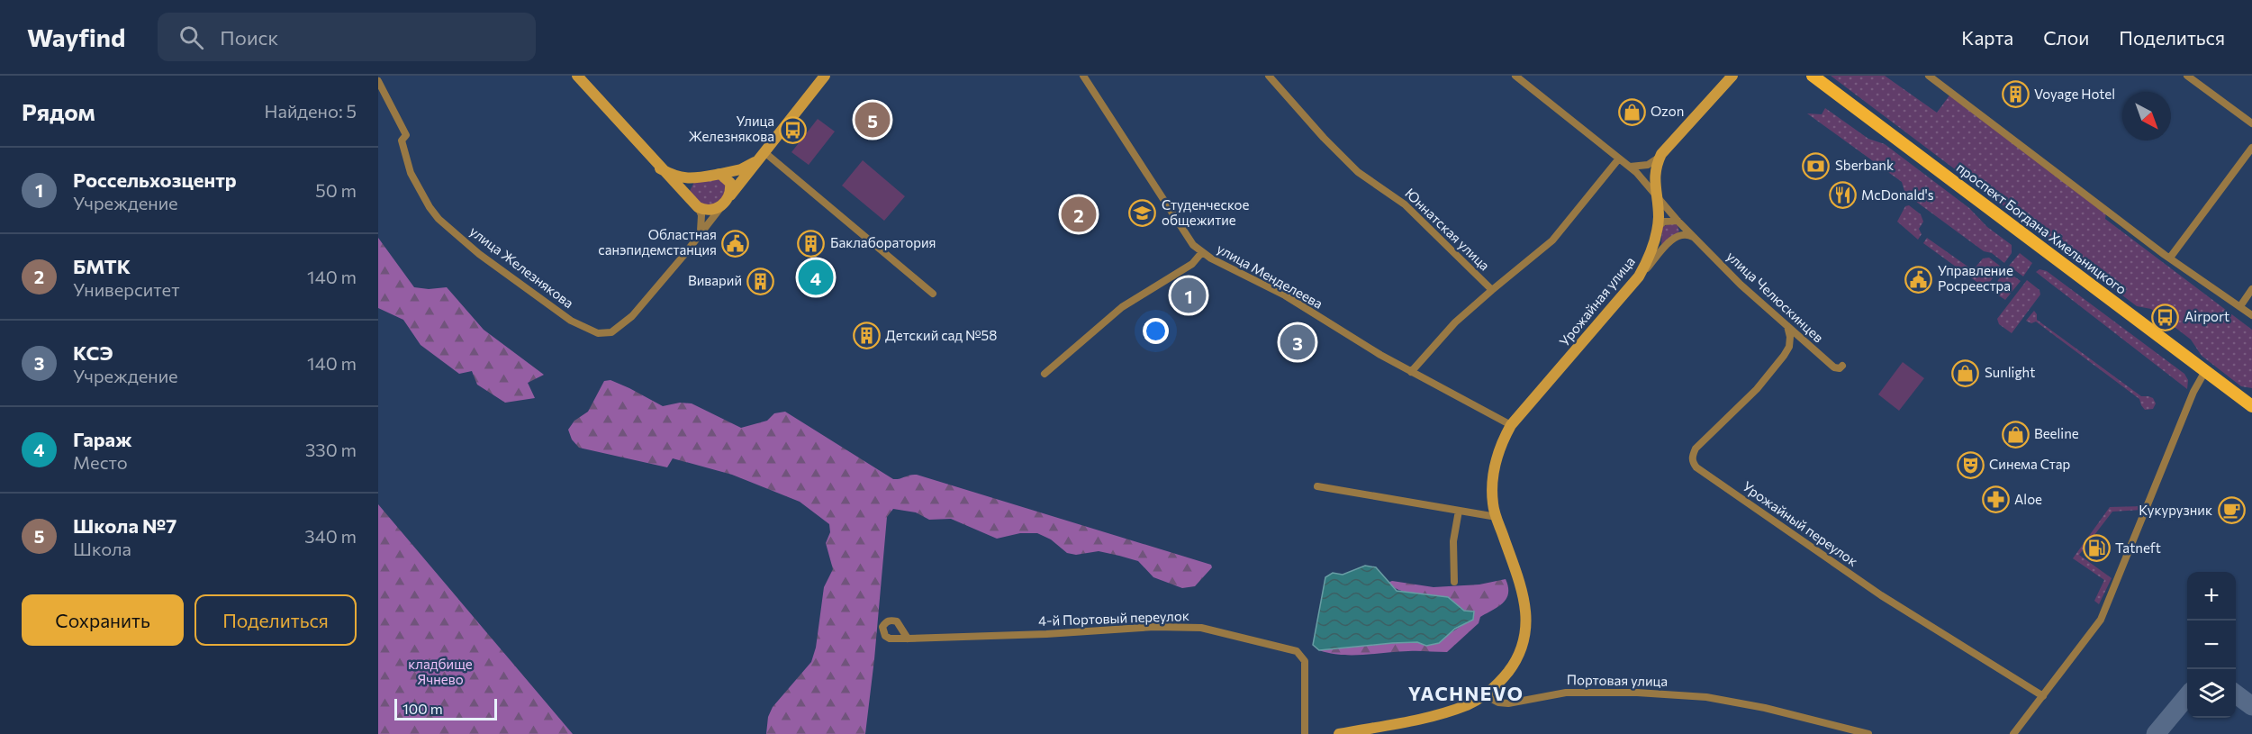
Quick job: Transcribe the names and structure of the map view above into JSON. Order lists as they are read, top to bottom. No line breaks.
{"streets":{"main road":["проспект Богдана Хмельницкого"],"street":["Юннатская улица","улица Железнякова","улица Менделеева","улица Челюскинцев","Урожайная улица","Урожайный переулок","4-й Портовый переулок","Портовая улица"]},"crossings":[["улица Менделеева","Урожайная улица"],["улица Челюскинцев","Урожайная улица"],["улица Челюскинцев","Урожайный переулок"],["Урожайная улица","Портовая улица"]],"districts":["YACHNEVO"],"parks":["кладбище Ячнево"],"places":{"building":["Voyage Hotel","Баклаборатория","Виварий","Детский сад №58"],"shop":["Ozon","Sunlight","Beeline"],"bus stop":["Улица Железнякова","Airport"],"bank":["Sberbank"],"restaurant":["McDonald's"],"school or university":["Студенческое общежитие"],"public building":["Областная санэпидемстанция","Управление Росреестра"],"theatre":["Синема Стар"],"pharmacy":["Aloe"],"cafe":["Кукурузник"],"fuel station":["Tatneft"]},"scale_bar":"100 m","north":"bottom right","page":{"header":"Wayfind","search":"Поиск","nav":["Карта","Слои","Поделиться"],"heading":["Рядом","Найдено: 5"],"pins":["5","2","4","1","3"],"list":[{"mark":"1","name":"Россельхозцентр","note":"Учреждение","value":"50 m"},{"mark":"2","name":"БМТК","note":"Университет","value":"140 m"},{"mark":"3","name":"КСЭ","note":"Учреждение","value":"140 m"},{"mark":"4","name":"Гараж","note":"Место","value":"330 m"},{"mark":"5","name":"Школа №7","note":"Школа","value":"340 m"}],"map_buttons":["+","−"],"buttons":["Сохранить","Поделиться"],"scale":"100 m"}}
